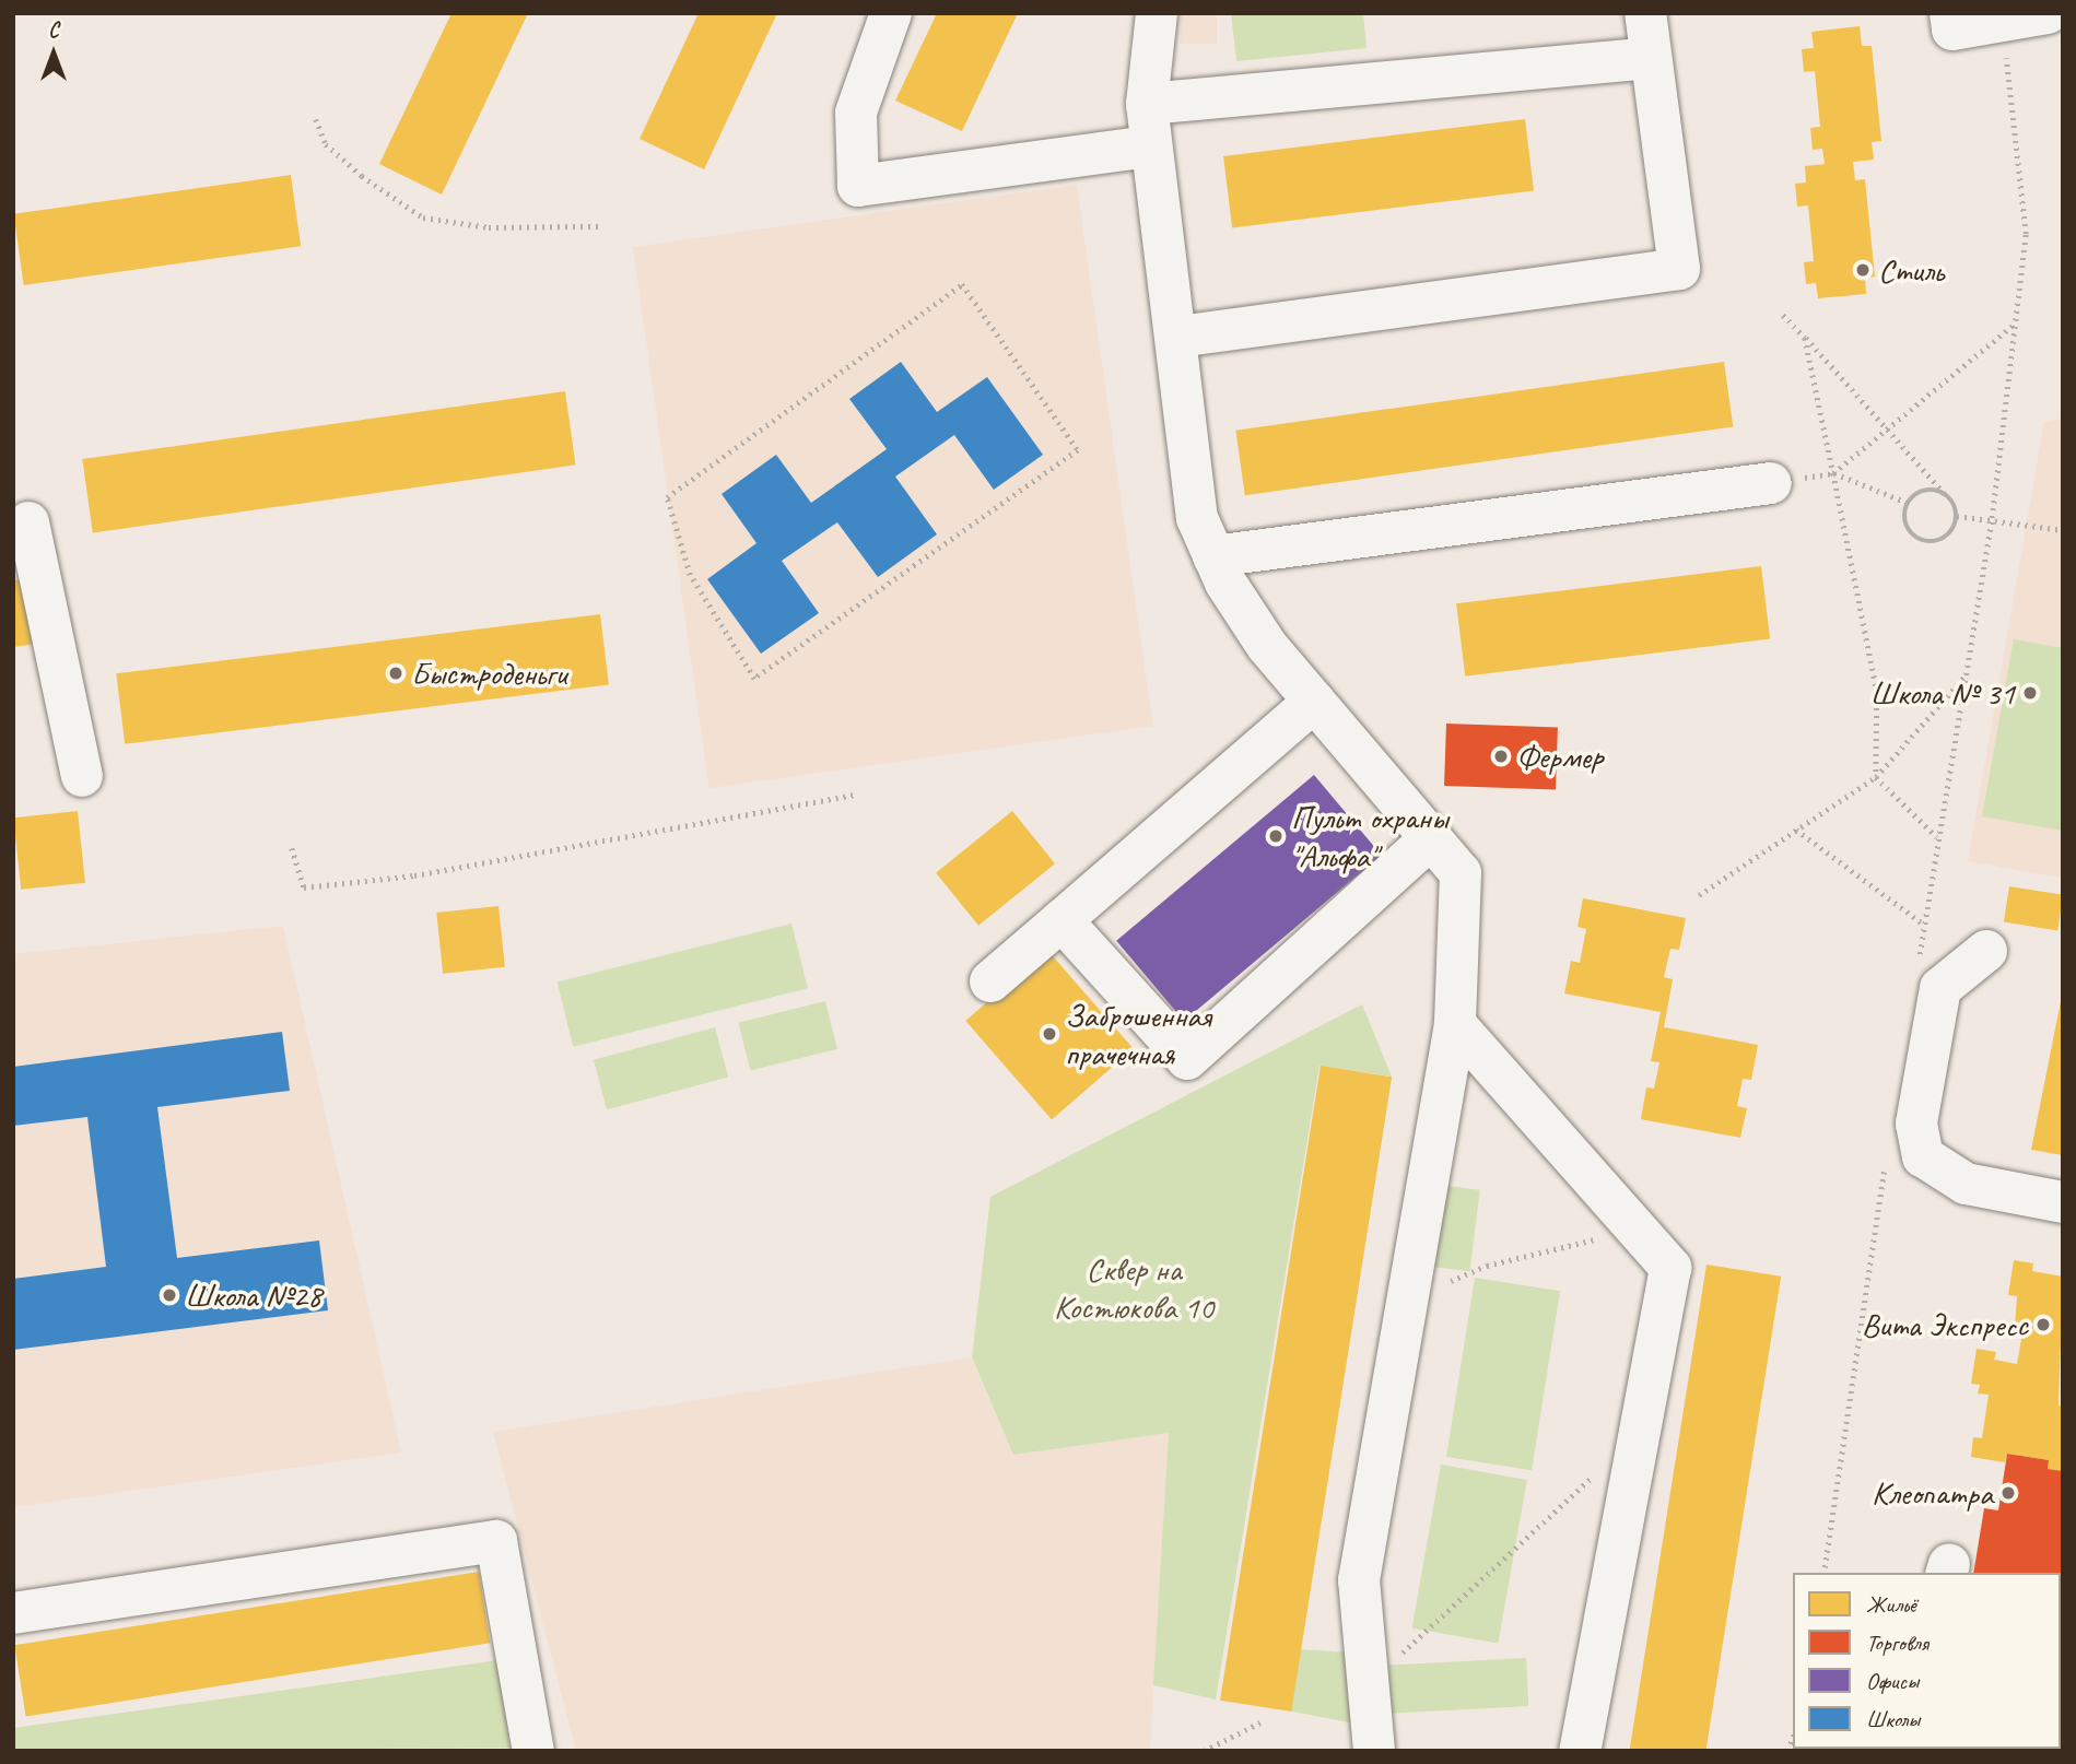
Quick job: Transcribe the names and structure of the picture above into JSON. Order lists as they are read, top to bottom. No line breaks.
{"parks":["Сквер на Костюкова 10"],"places":["Стиль","Быстроденьги","Школа № 31","Фермер","Пульт охраны \"Альфа\"","Заброшенная прачечная","Школа №28","Вита Экспресс","Клеопатра"],"legend":["Жильё","Торговля","Офисы","Школы"],"north":"top"}
